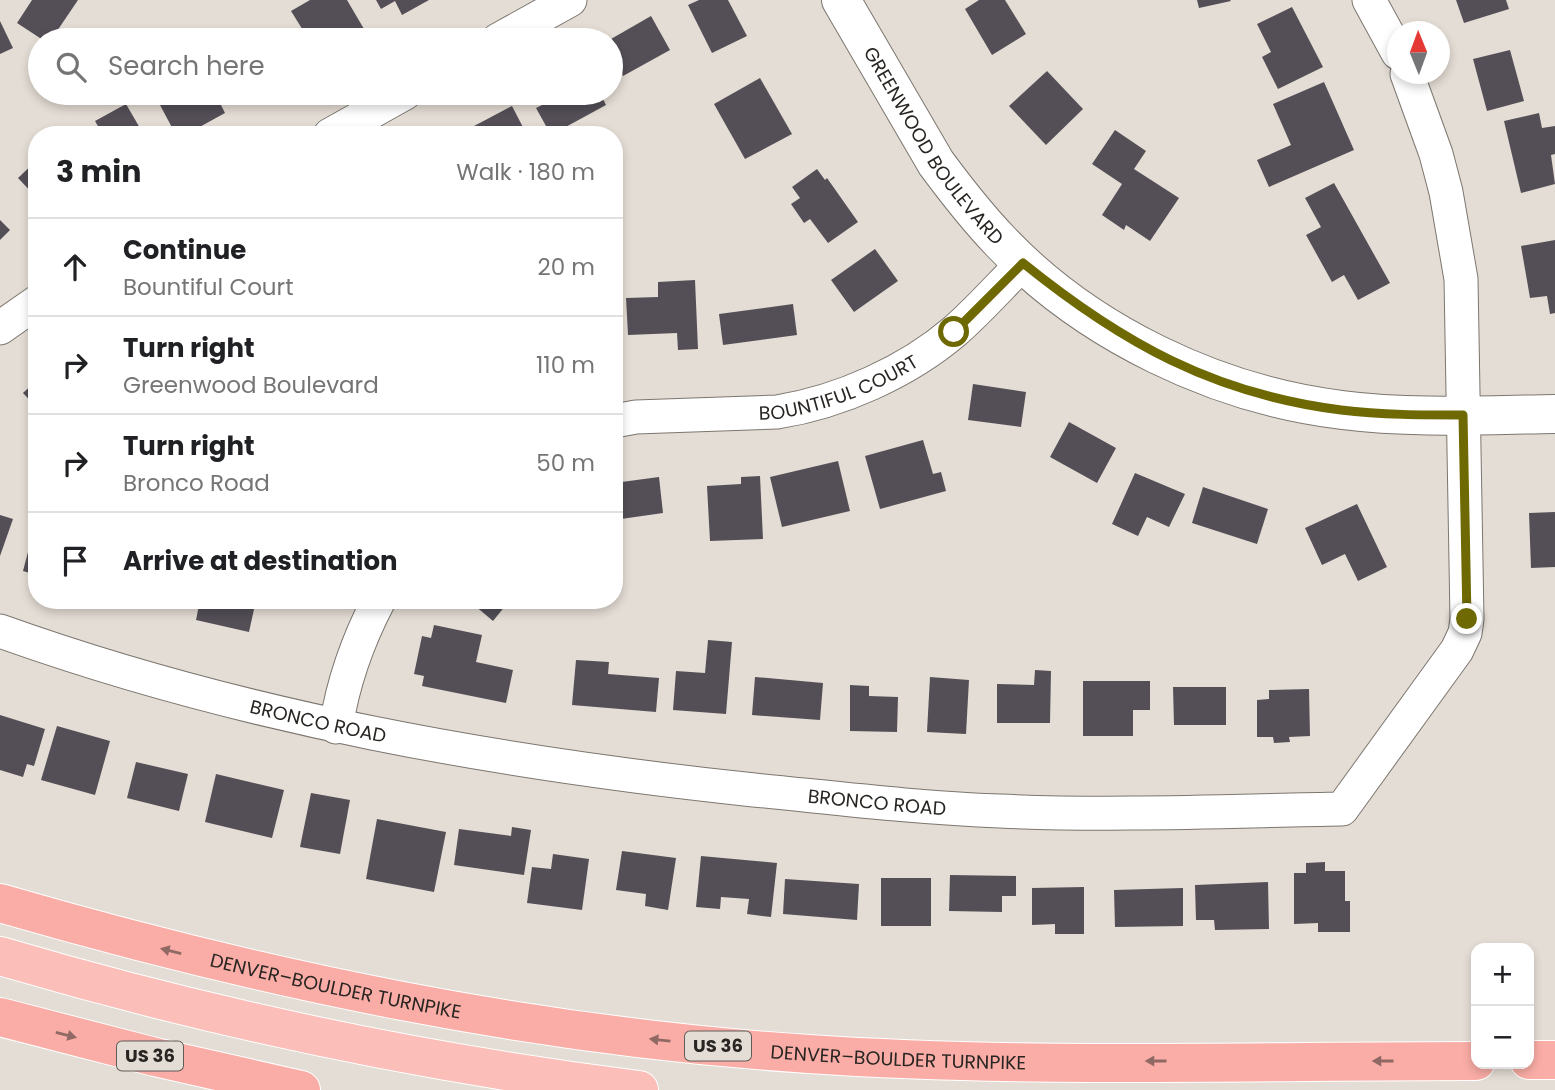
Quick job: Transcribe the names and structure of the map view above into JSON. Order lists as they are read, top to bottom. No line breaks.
{"streets":{"highway":["DENVER–BOULDER TURNPIKE","US 36"],"street":["GREENWOOD BOULEVARD","BOUNTIFUL COURT","BRONCO ROAD"]},"crossings":[["GREENWOOD BOULEVARD","BOUNTIFUL COURT"],["GREENWOOD BOULEVARD","BRONCO ROAD"]],"north":"top","page":{"search":"Search here","heading":["3 min","Walk · 180 m"],"list":[["Continue","Bountiful Court","20 m"],["Turn right","Greenwood Boulevard","110 m"],["Turn right","Bronco Road","50 m"],"Arrive at destination"],"map_buttons":["+","−"]}}
